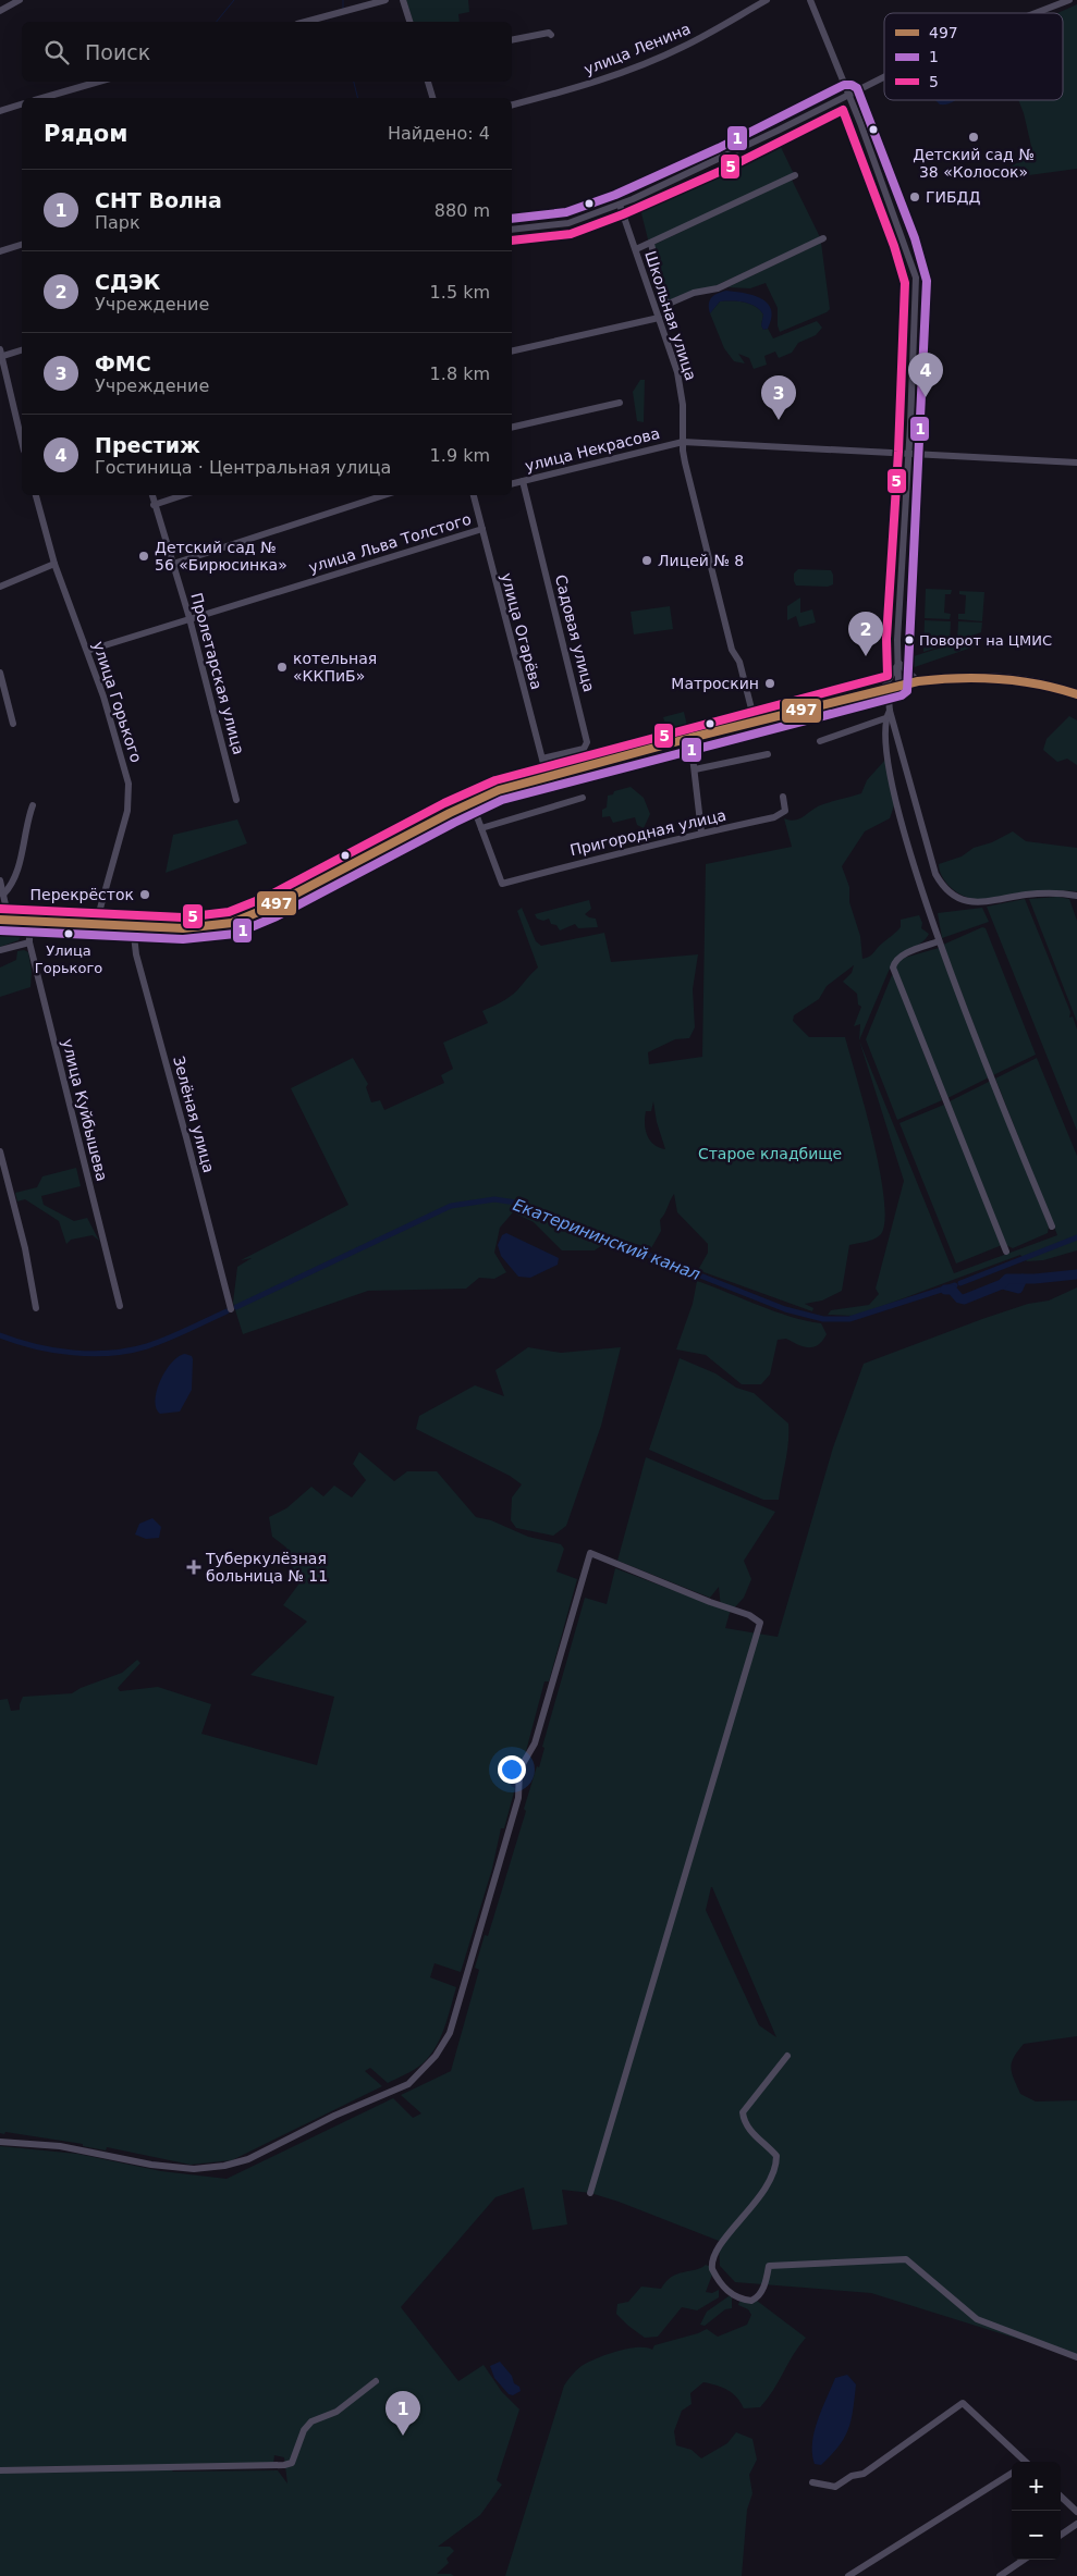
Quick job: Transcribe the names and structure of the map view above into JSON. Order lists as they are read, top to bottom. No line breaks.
{"streets":{"street":["улица Ленина","Школьная улица","улица Некрасова","улица Льва Толстого","улица Огарёва","Садовая улица","Пролетарская улица","улица Горького","Пригородная улица","улица Куйбышева","Зелёная улица"]},"crossings":[["Школьная улица","улица Некрасова"],["улица Некрасова","Садовая улица"],["улица Льва Толстого","улица Огарёва"],["улица Льва Толстого","Пролетарская улица"],["улица Льва Толстого","улица Горького"],["улица Огарёва","Садовая улица"]],"water":["Екатерининский канал"],"parks":["Старое кладбище"],"places":{"other":["Детский сад № 38 «Колосок»","ГИБДД","Детский сад № 56 «Бирюсинка»","Лицей № 8","Поворот на ЦМИС","котельная «ККПиБ»","Матроскин","Перекрёсток","Улица Горького"],"health":["Туберкулёзная больница № 11"]},"lines":["transit line 1","transit line 5","transit line 497"],"legend":["497","1","5"],"page":{"search":"Поиск","heading":["Рядом","Найдено: 4"],"list":[{"mark":"1","name":"СНТ Волна","note":"Парк","value":"880 m"},{"mark":"2","name":"СДЭК","note":"Учреждение","value":"1.5 km"},{"mark":"3","name":"ФМС","note":"Учреждение","value":"1.8 km"},{"mark":"4","name":"Престиж","note":"Гостиница · Центральная улица","value":"1.9 km"}],"pins":["4","3","2","1"],"map_buttons":["+","−"]}}
